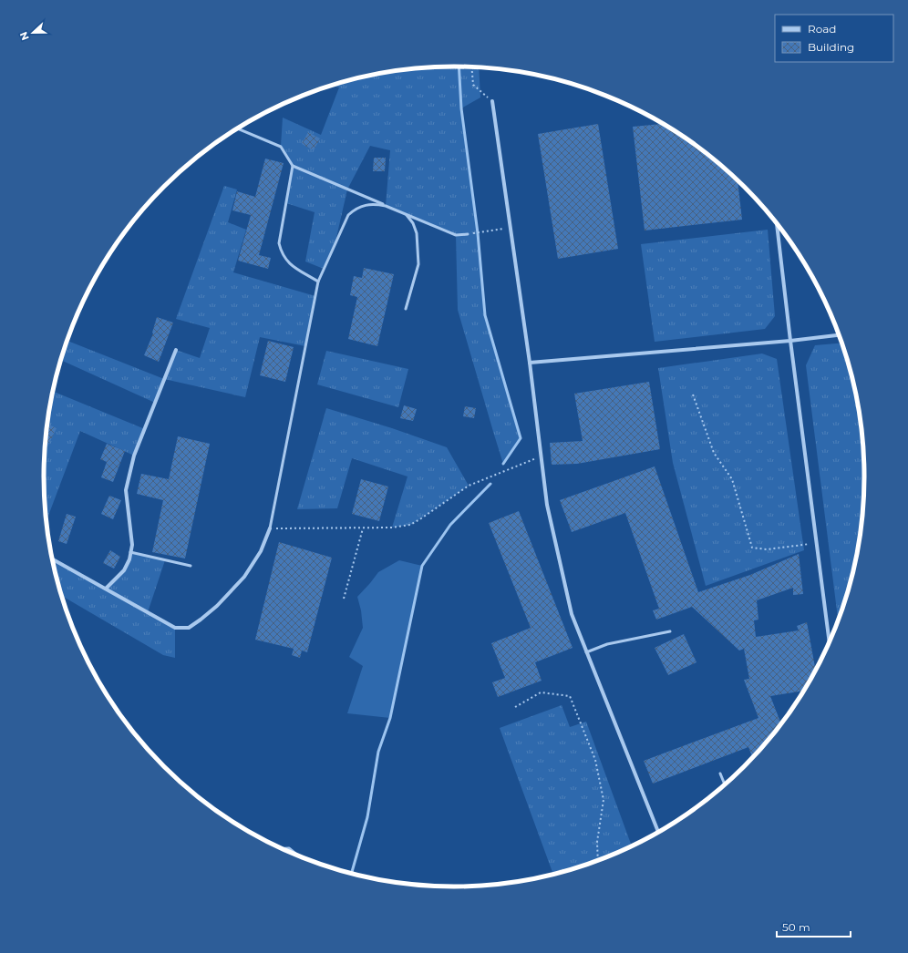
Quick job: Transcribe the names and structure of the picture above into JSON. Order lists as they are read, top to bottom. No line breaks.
{"legend":["Road","Building"],"scale_bar":"50 m","north":"left"}
